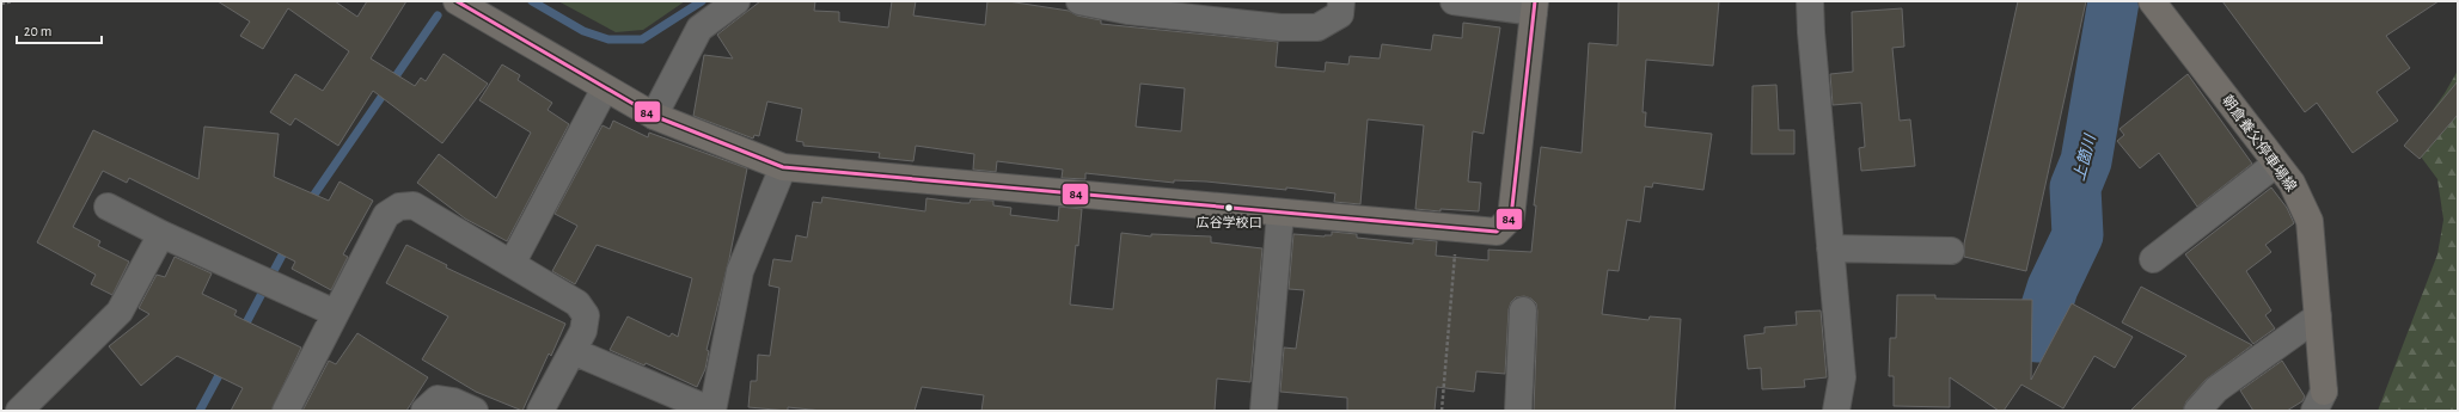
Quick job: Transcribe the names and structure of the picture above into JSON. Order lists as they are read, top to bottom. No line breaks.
{"streets":{"main road":["朝倉養父停車場線"]},"water":["上箇川"],"places":["広谷学校口"],"lines":["transit line 84"],"scale_bar":"20 m"}
